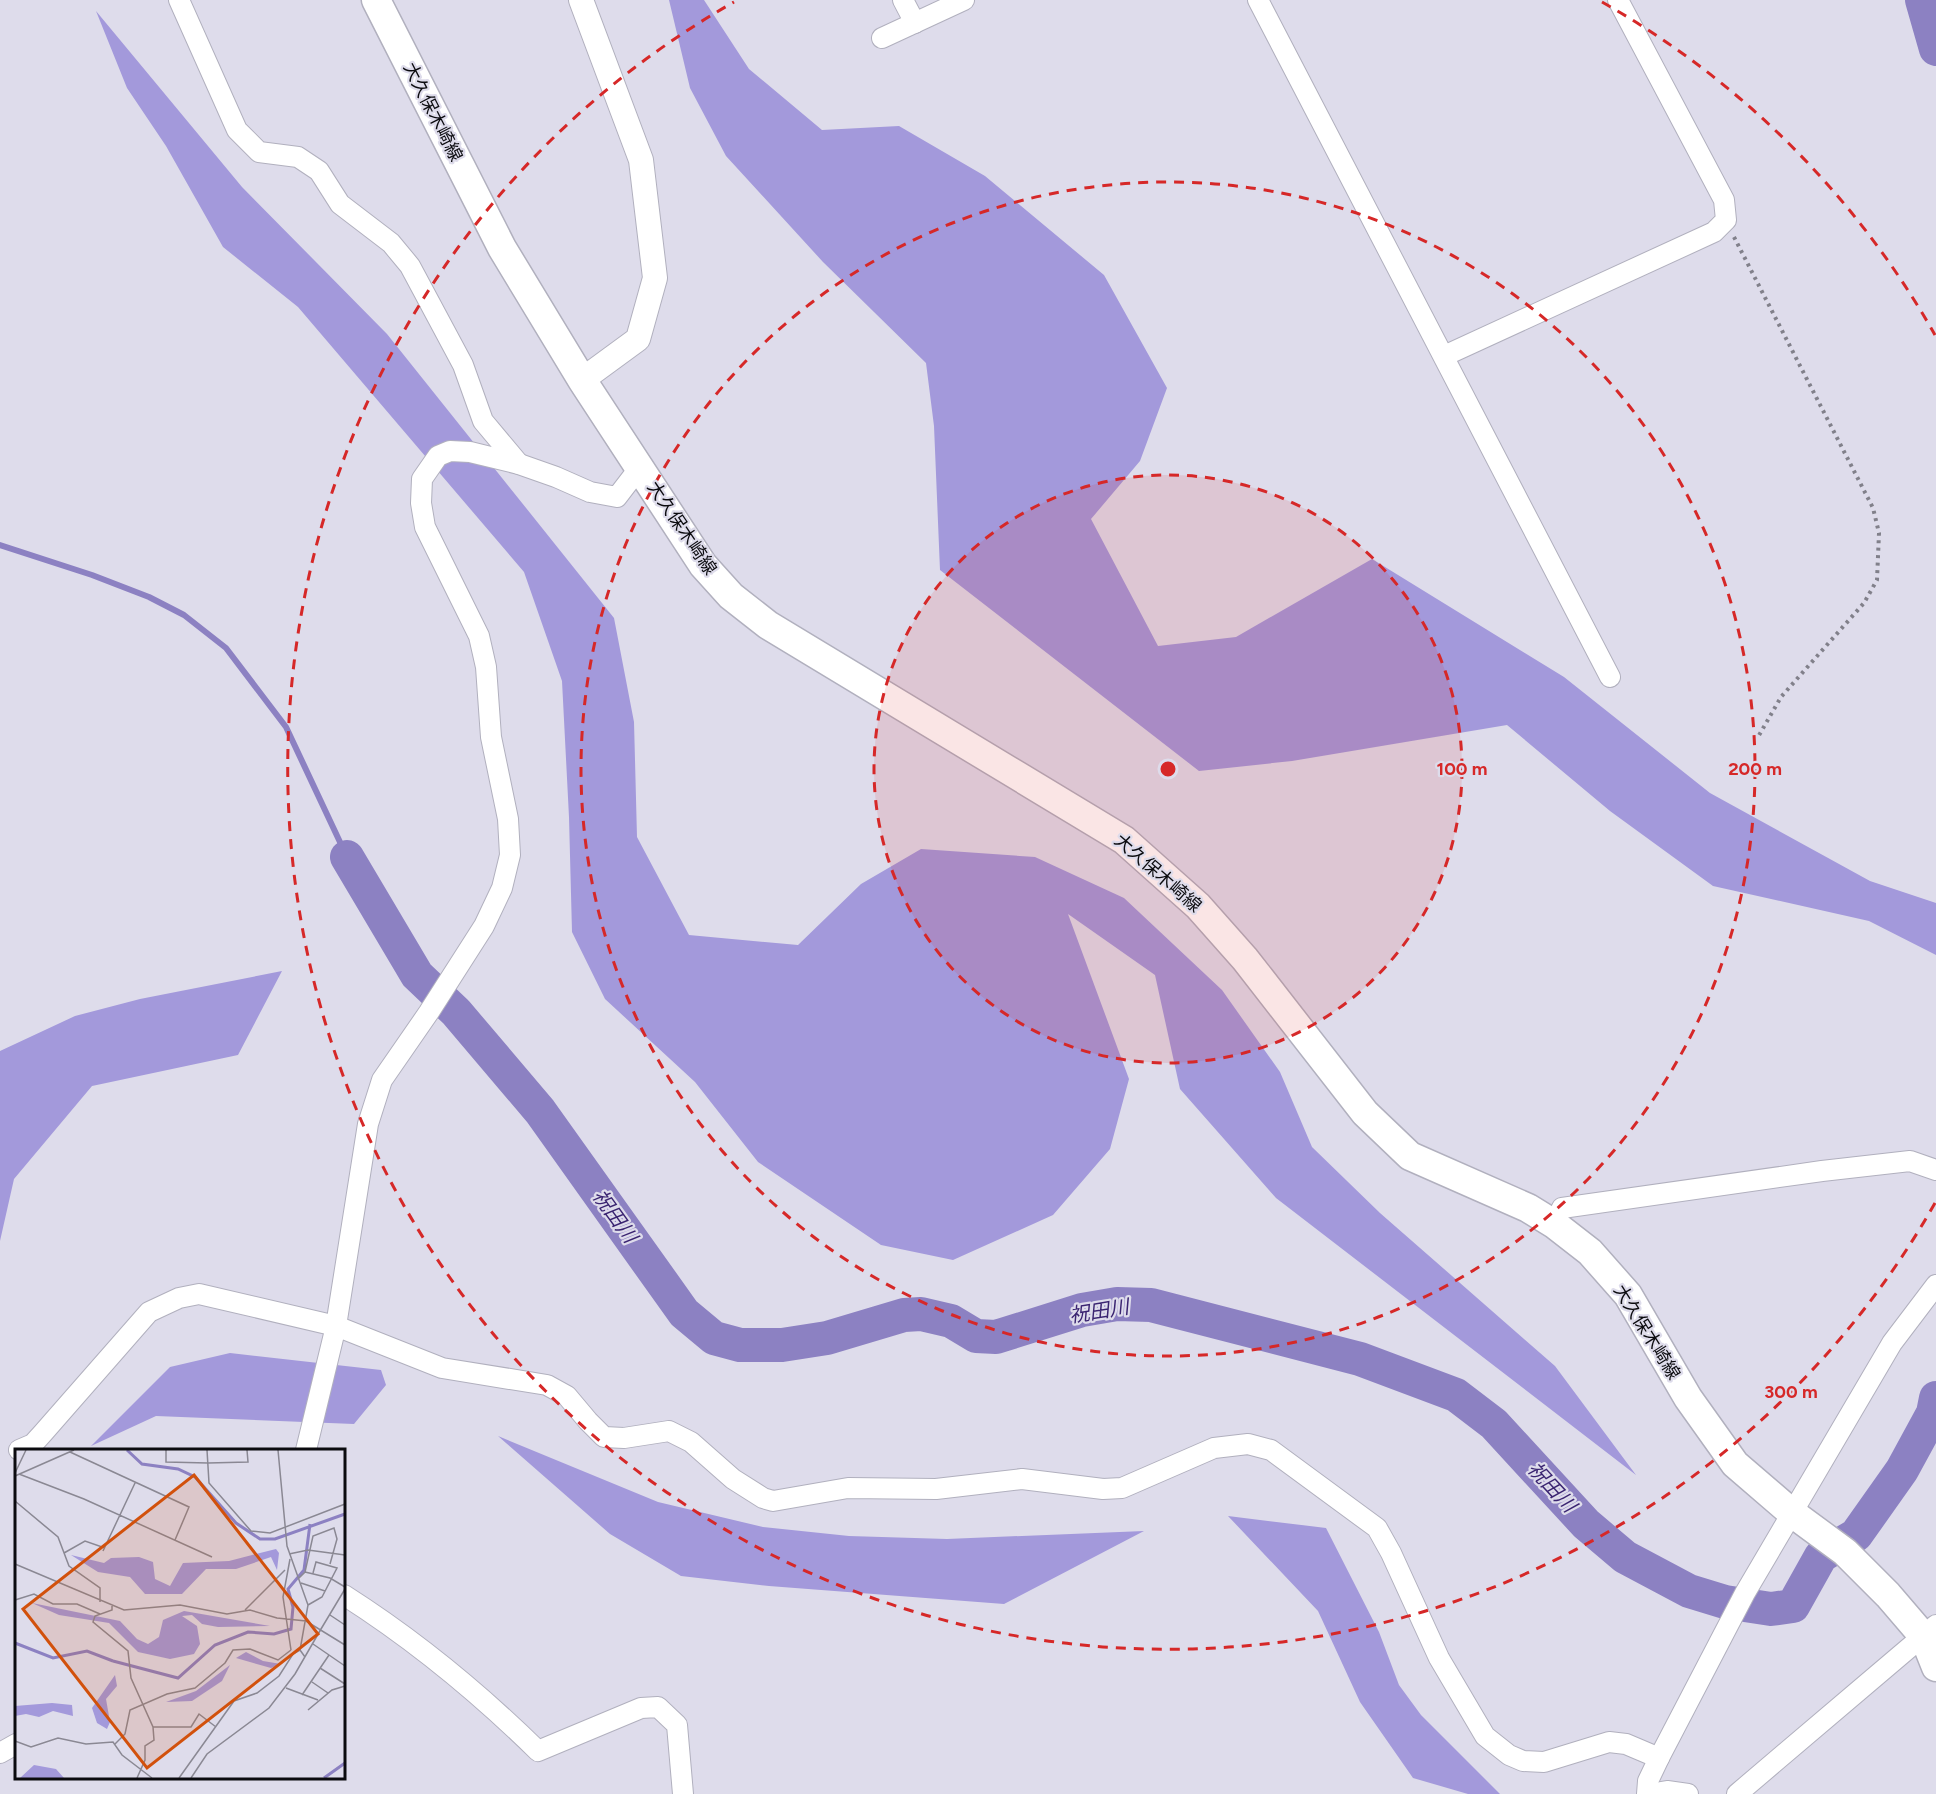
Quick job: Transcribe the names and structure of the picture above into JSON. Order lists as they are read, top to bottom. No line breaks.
{"streets":{"main road":["大久保木崎線"]},"water":["祝田川"],"rings":["100 m","200 m","300 m"]}
